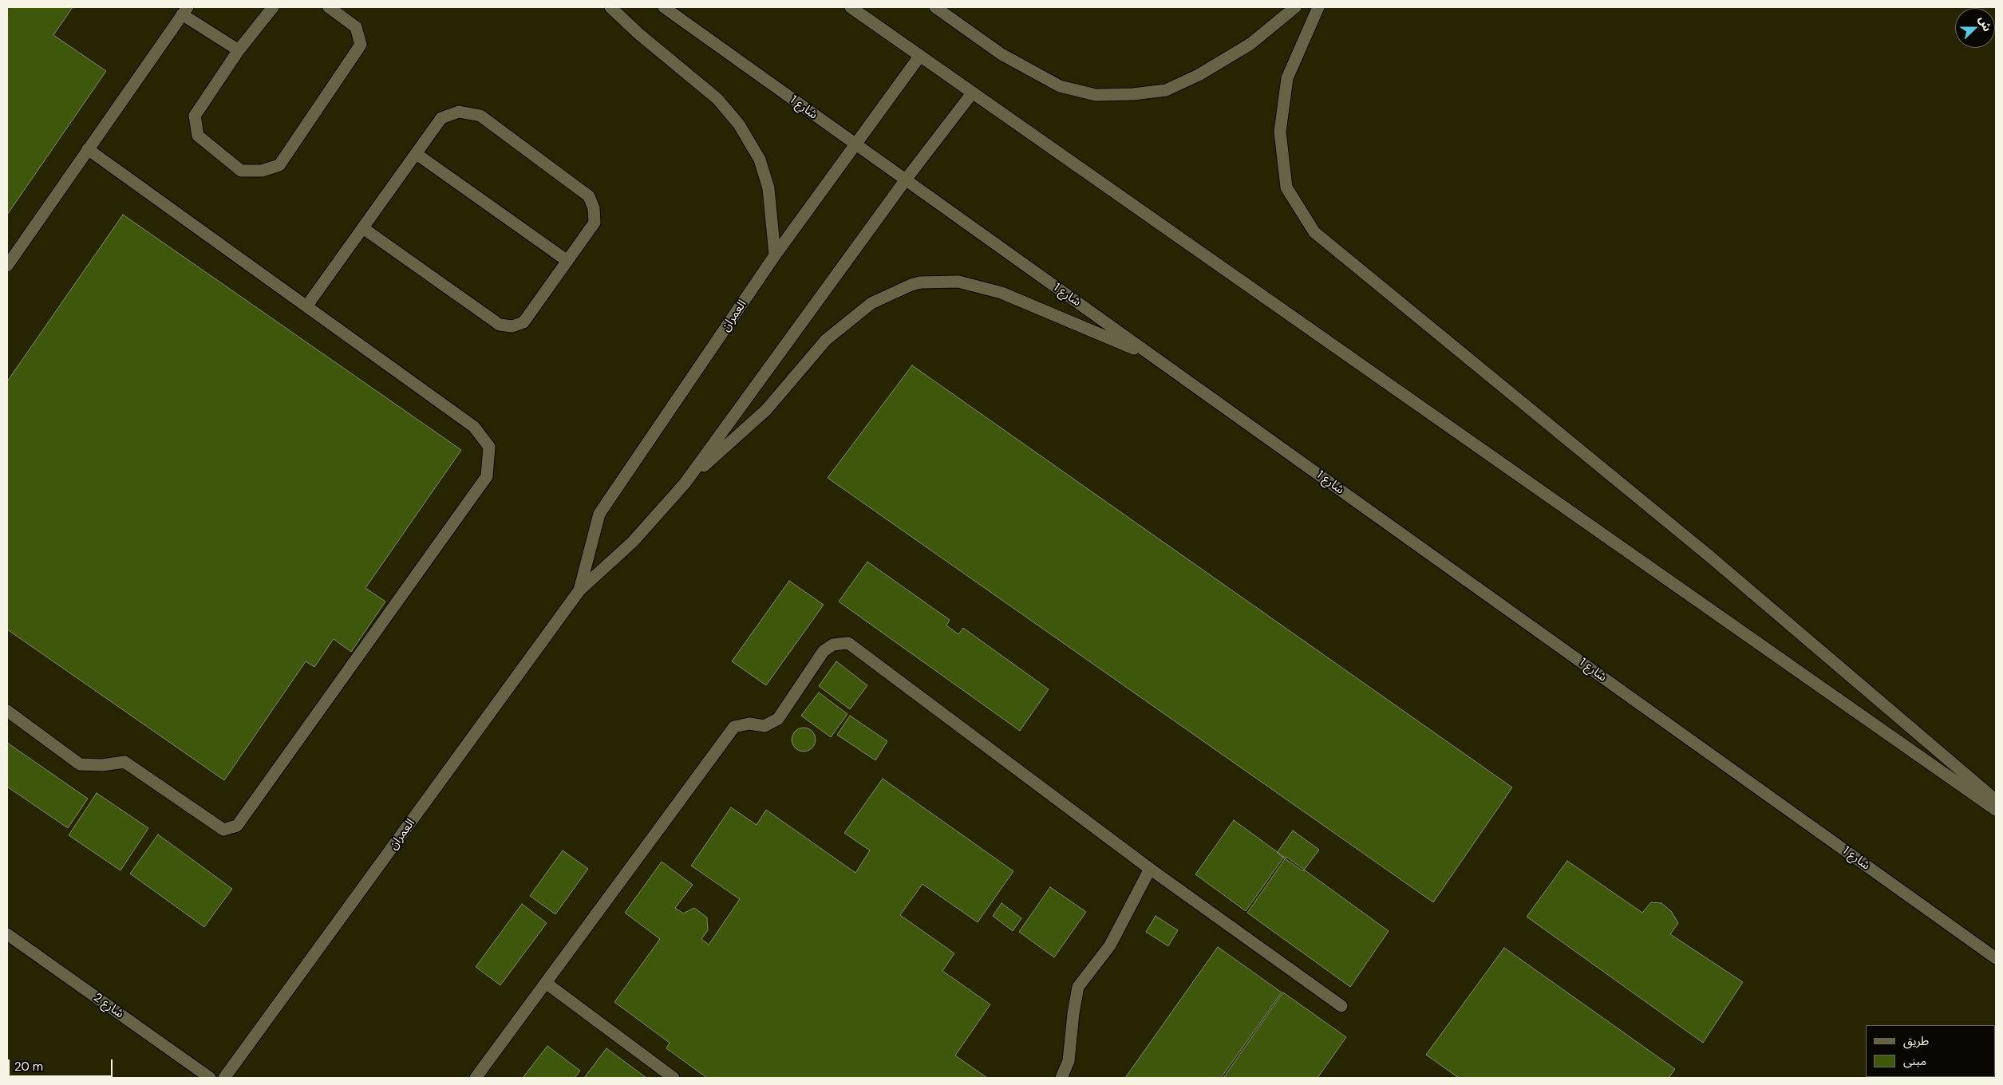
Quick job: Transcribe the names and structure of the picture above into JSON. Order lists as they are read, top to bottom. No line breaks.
{"streets":{"street":["شارع 1","العمران","شارع 2"]},"crossings":[["شارع 1","العمران"]],"legend":["طريق","مبنى"],"scale_bar":"20 m","north":"right"}
